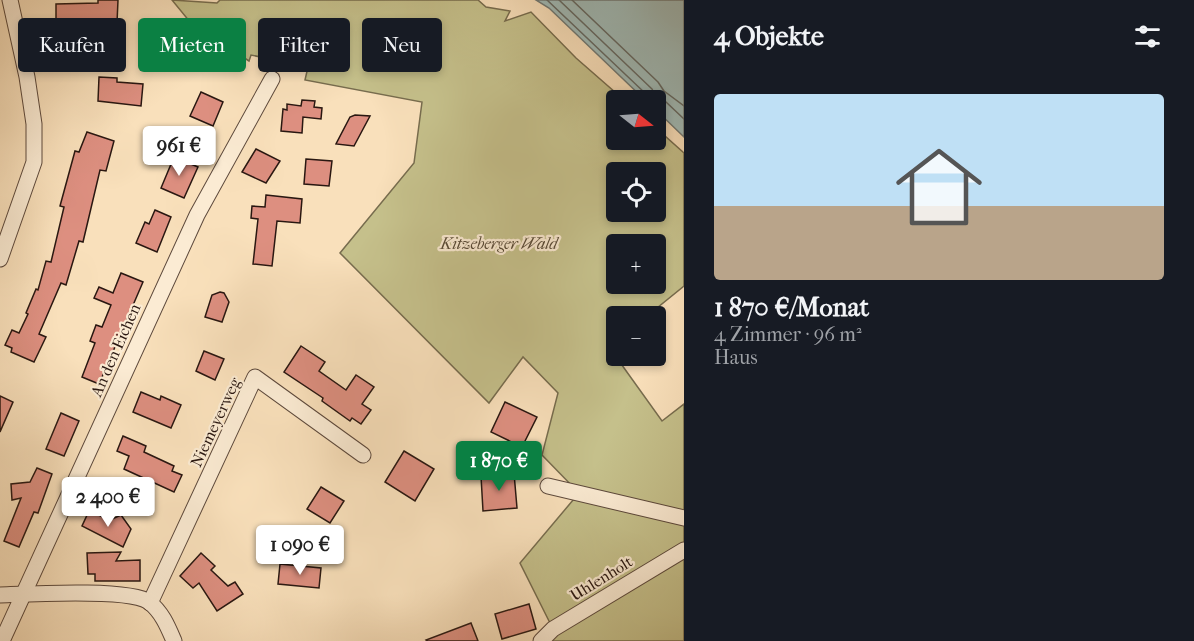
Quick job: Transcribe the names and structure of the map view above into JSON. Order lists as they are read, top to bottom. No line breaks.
{"streets":{"street":["An den Eichen","Niemeyerweg","Uhlenholt"]},"parks":["Kitzeberger Wald"],"north":"right","page":{"heading":"4 Objekte","chip":["Kaufen","Mieten","Filter","Neu"],"list":[{"name":"1 870 €/Monat","note":"4 Zimmer · 96 m² · Haus"}],"map_buttons":["+","−"],"price":["961 €","1 870 €","2 400 €","1 090 €"]}}
